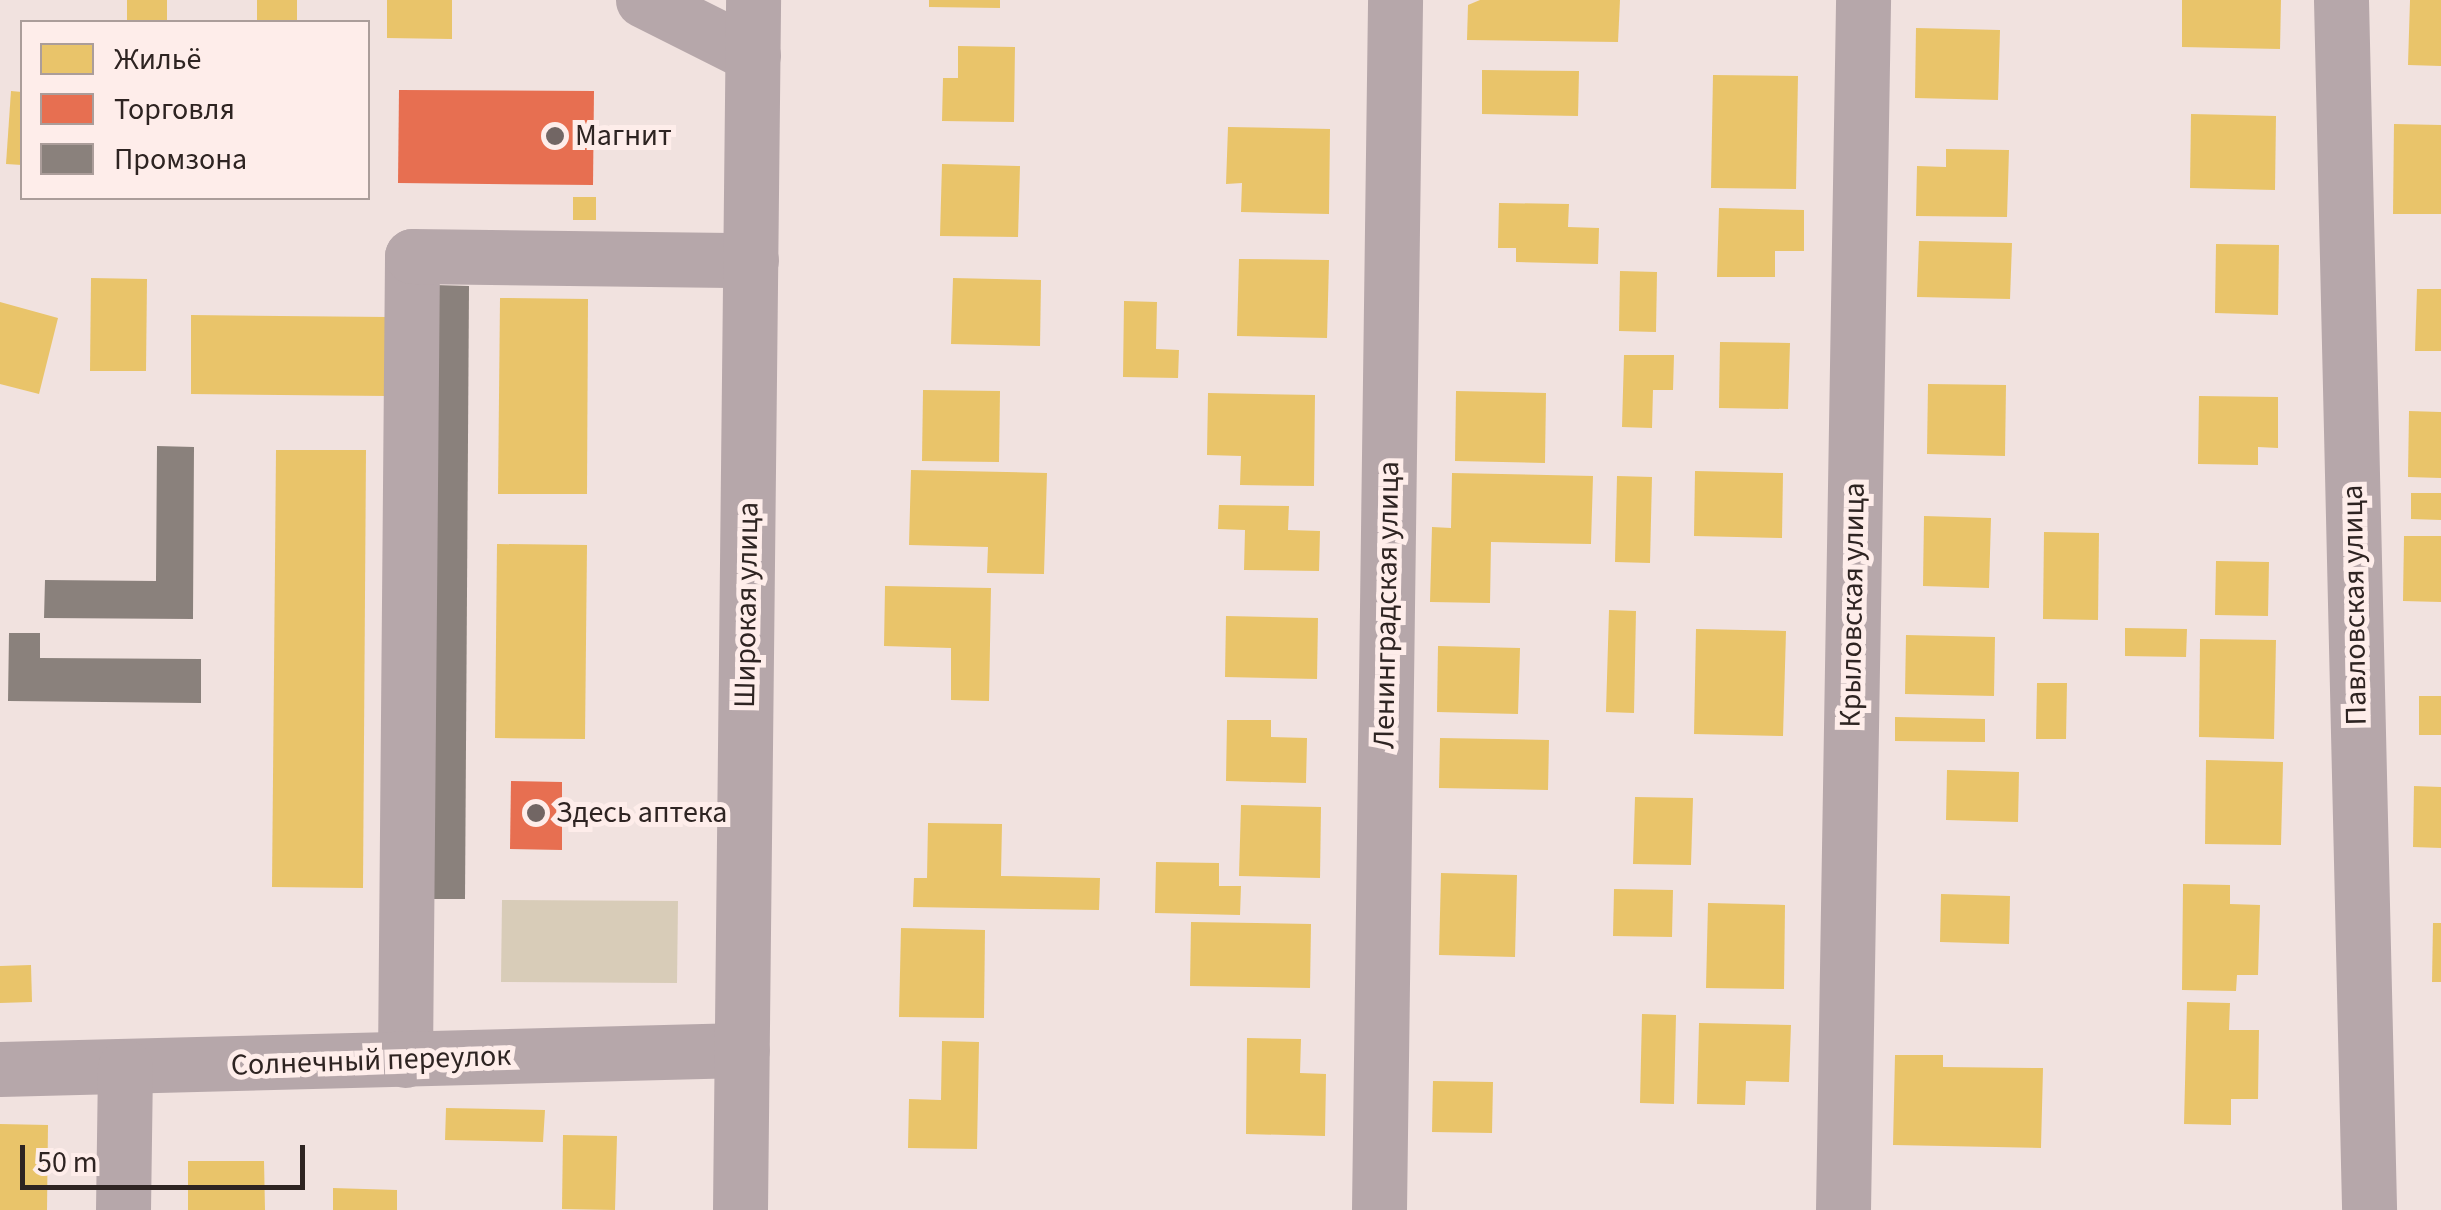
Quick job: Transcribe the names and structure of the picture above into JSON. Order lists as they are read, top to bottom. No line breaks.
{"streets":{"street":["Широкая улица","Ленинградская улица","Крыловская улица","Павловская улица","Солнечный переулок"]},"crossings":[["Широкая улица","Солнечный переулок"]],"places":["Магнит","Здесь аптека"],"legend":["Жильё","Торговля","Промзона"],"scale_bar":"50 m"}
